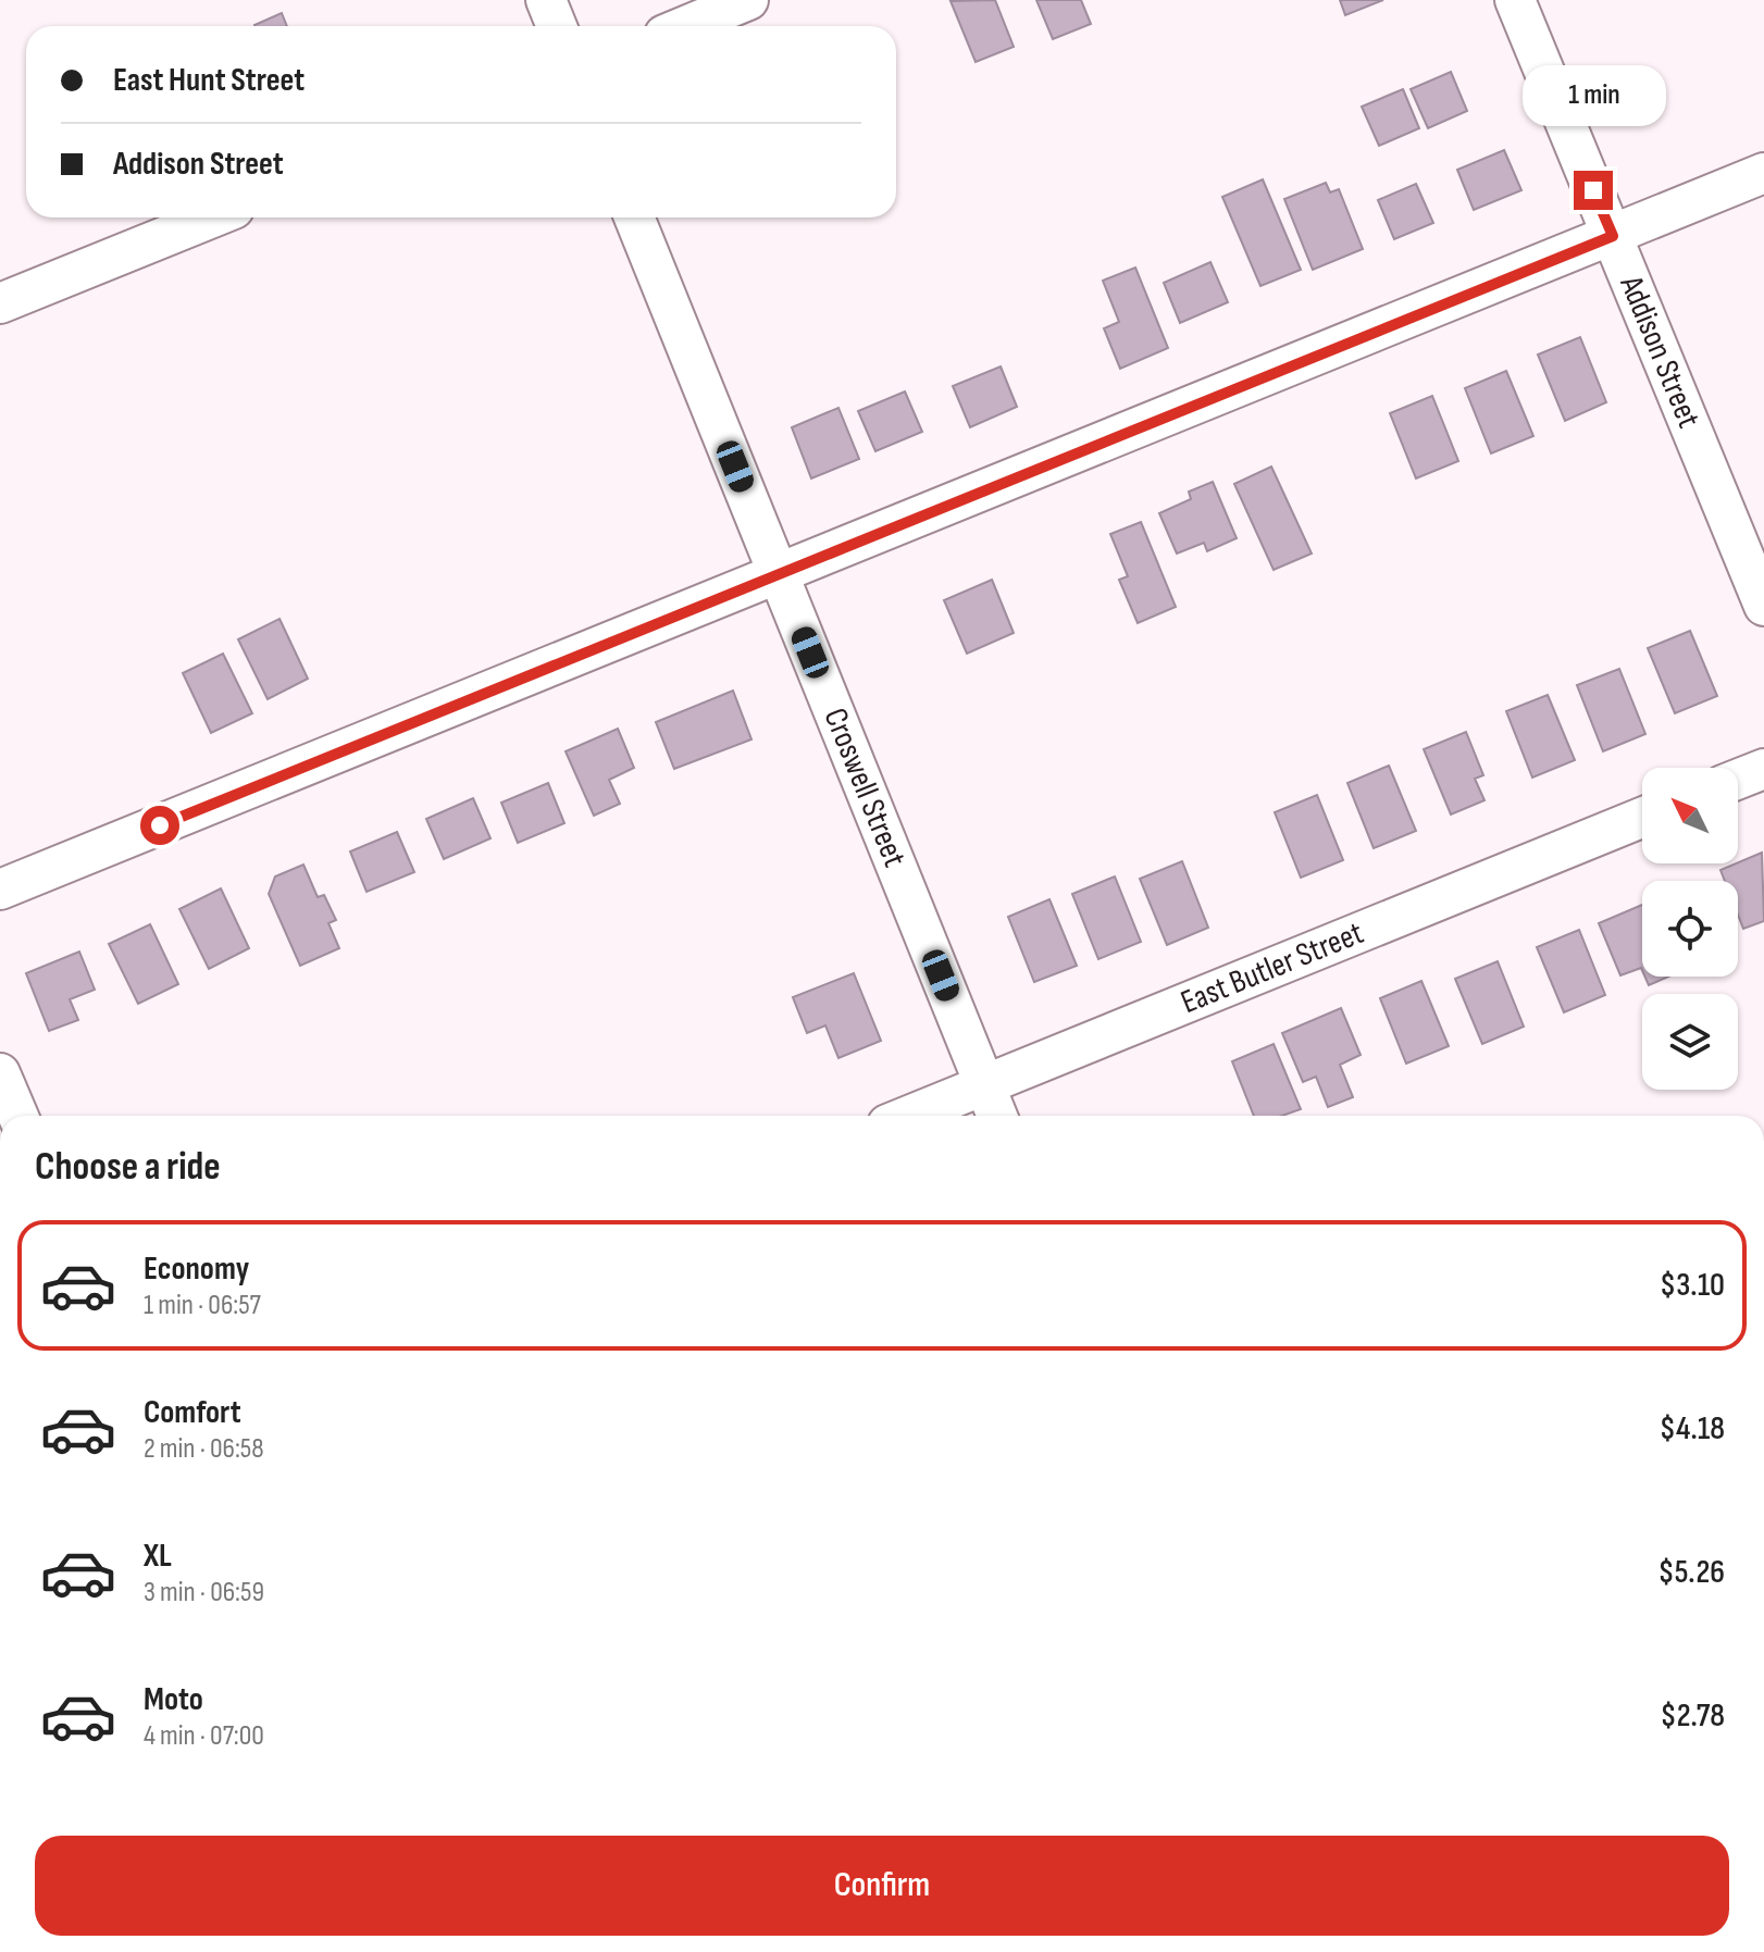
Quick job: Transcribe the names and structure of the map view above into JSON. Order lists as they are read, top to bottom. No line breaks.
{"streets":{"street":["Addison Street","Croswell Street","East Butler Street"]},"crossings":[["Croswell Street","East Butler Street"]],"north":"top left","page":{"banner":["East Hunt Street","Addison Street"],"bubble":"1 min","heading":"Choose a ride","list":[{"name":"Economy","note":"1 min · 06:57","value":"$3.10"},{"name":"Comfort","note":"2 min · 06:58","value":"$4.18"},{"name":"XL","note":"3 min · 06:59","value":"$5.26"},{"name":"Moto","note":"4 min · 07:00","value":"$2.78"}],"buttons":"Confirm"}}
